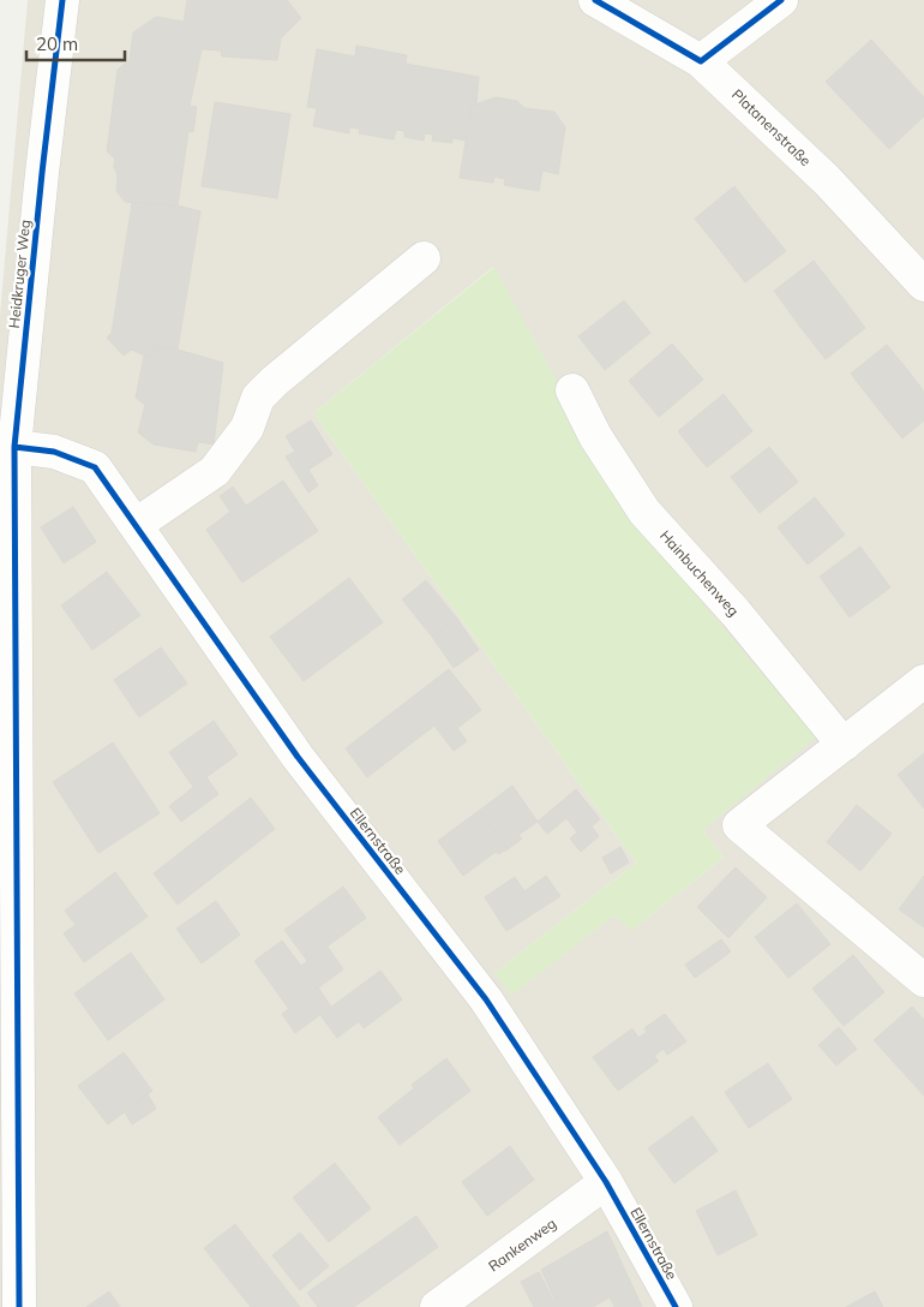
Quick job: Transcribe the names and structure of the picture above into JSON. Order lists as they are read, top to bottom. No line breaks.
{"streets":{"street":["Platanenstraße","Heidkruger Weg","Hainbuchenweg","Ellernstraße","Rankenweg"]},"crossings":[["Heidkruger Weg","Ellernstraße"],["Ellernstraße","Rankenweg"]],"scale_bar":"20 m"}
